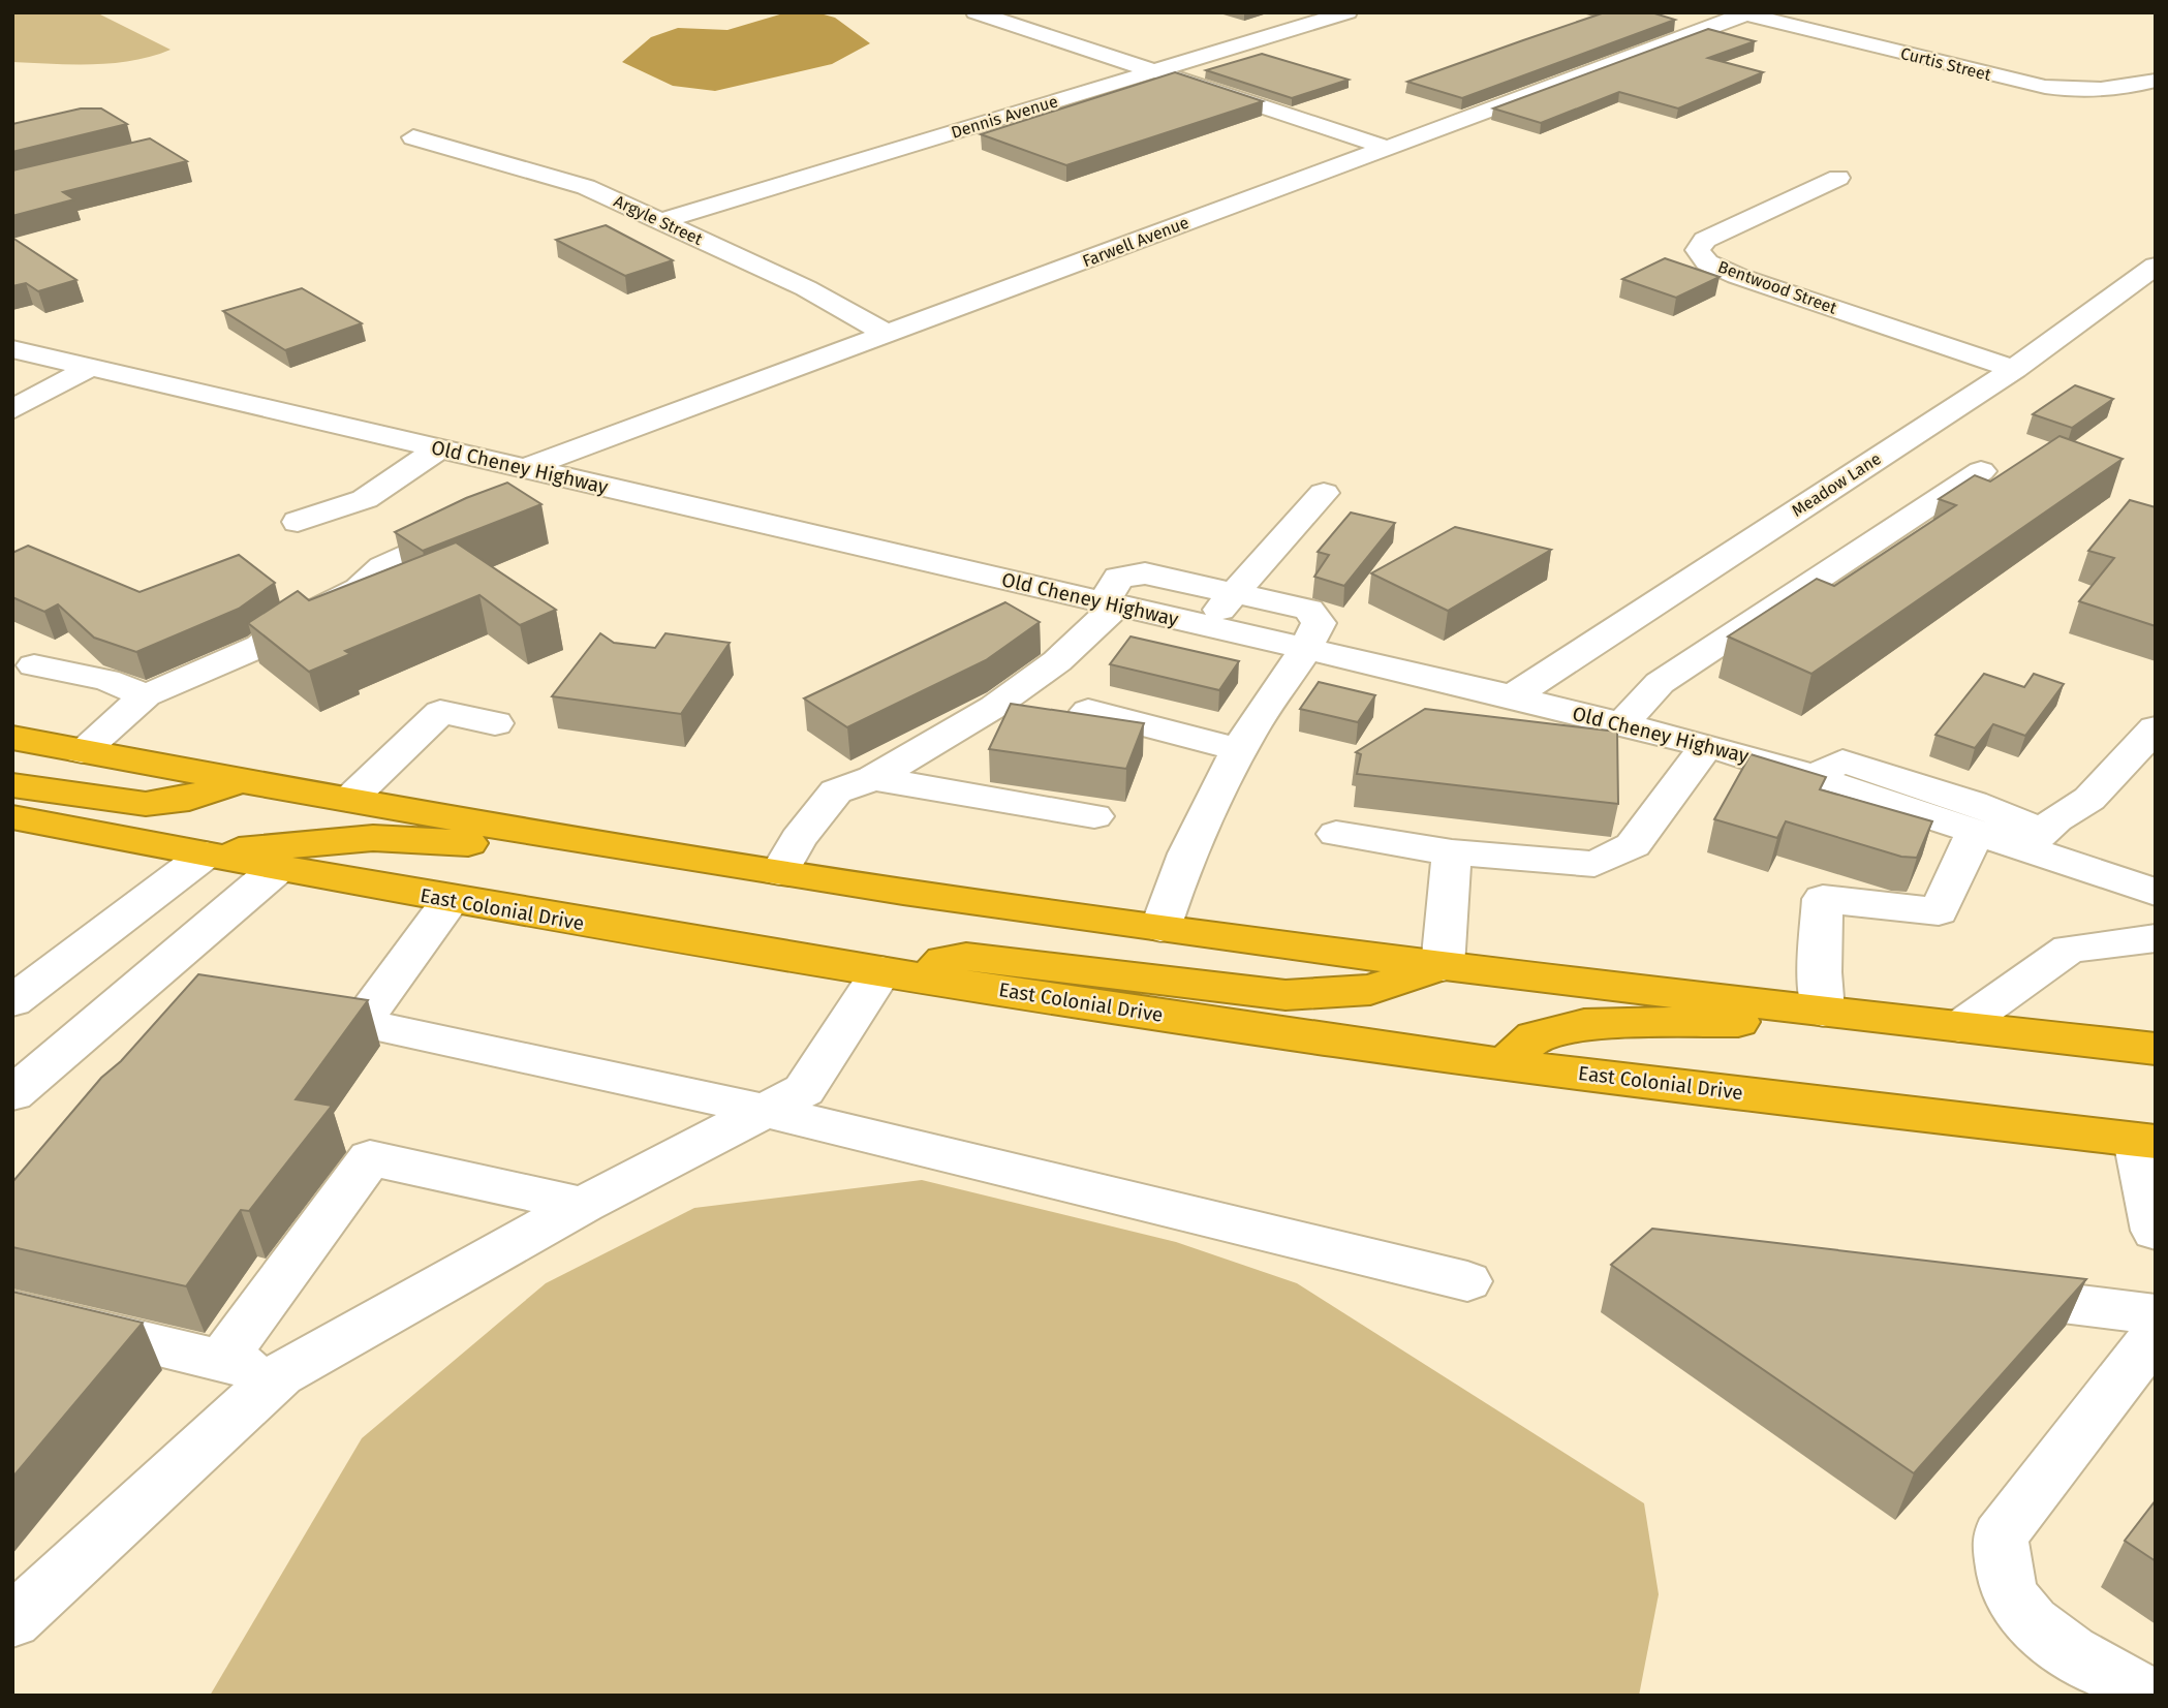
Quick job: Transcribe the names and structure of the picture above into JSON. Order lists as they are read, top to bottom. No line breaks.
{"streets":{"highway":["East Colonial Drive"],"street":["Curtis Street","Dennis Avenue","Argyle Street","Farwell Avenue","Bentwood Street","Old Cheney Highway","Meadow Lane"]},"crossings":[["Curtis Street","Farwell Avenue"],["Dennis Avenue","Argyle Street"],["Argyle Street","Farwell Avenue"],["Farwell Avenue","Old Cheney Highway"],["Bentwood Street","Meadow Lane"],["Old Cheney Highway","Meadow Lane"]]}
